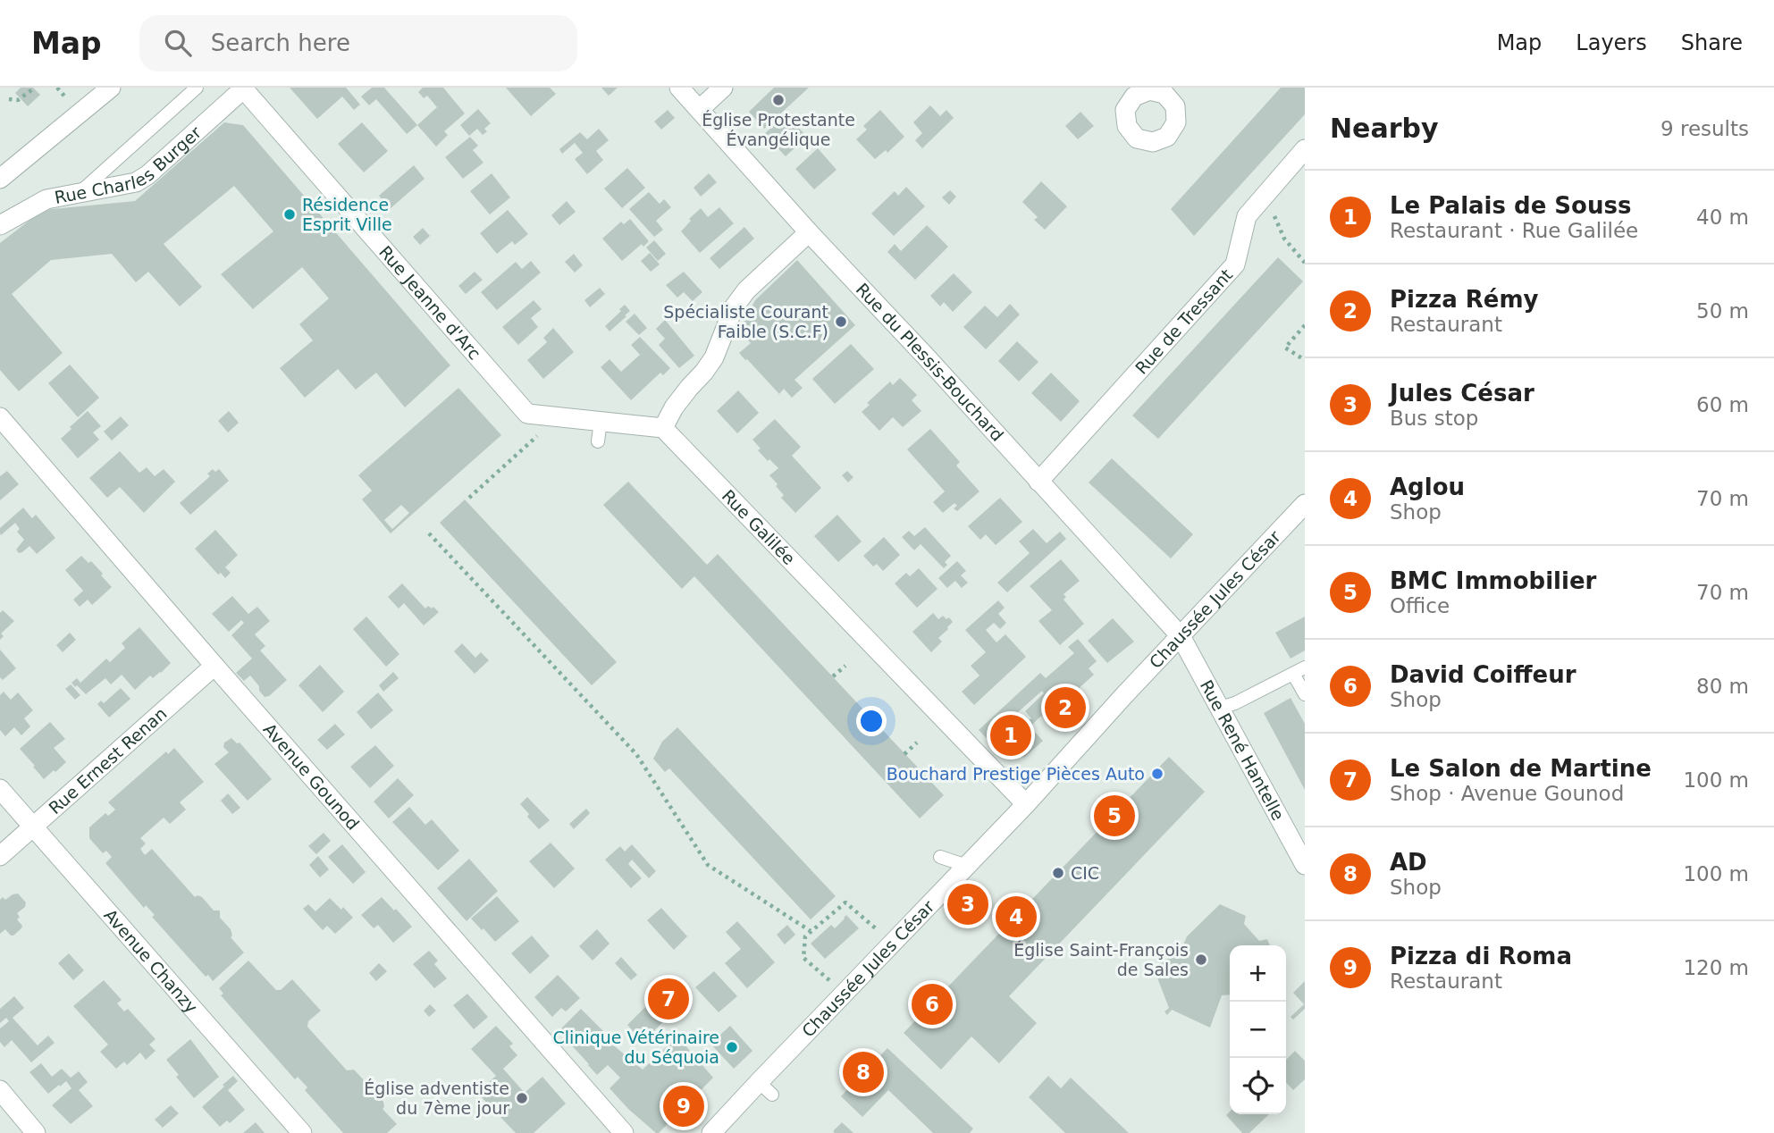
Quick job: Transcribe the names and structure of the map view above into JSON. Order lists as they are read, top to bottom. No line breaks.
{"streets":{"street":["Rue Charles Burger","Rue Jeanne d'Arc","Rue de Tressant","Rue du Plessis-Bouchard","Rue Galilée","Chaussée Jules César","Rue René Hantelle","Rue Ernest Renan","Avenue Gounod","Avenue Chanzy"]},"crossings":[["Rue Charles Burger","Rue Jeanne d'Arc"],["Rue Jeanne d'Arc","Rue Galilée"],["Rue de Tressant","Rue du Plessis-Bouchard"],["Rue du Plessis-Bouchard","Chaussée Jules César"],["Rue du Plessis-Bouchard","Rue René Hantelle"],["Rue Galilée","Chaussée Jules César"],["Chaussée Jules César","Rue René Hantelle"],["Rue Ernest Renan","Avenue Gounod"],["Rue Ernest Renan","Avenue Chanzy"]],"places":["Église Protestante Évangélique","Résidence Esprit Ville","Spécialiste Courant Faible (S.C.F)","Bouchard Prestige Pièces Auto","CIC","Église Saint-François de Sales","Clinique Vétérinaire du Séquoia","Église adventiste du 7ème jour"],"page":{"header":"Map","search":"Search here","nav":["Map","Layers","Share"],"heading":["Nearby","9 results"],"list":[{"mark":"1","name":"Le Palais de Souss","note":"Restaurant · Rue Galilée","value":"40 m"},{"mark":"2","name":"Pizza Rémy","note":"Restaurant","value":"50 m"},{"mark":"3","name":"Jules César","note":"Bus stop","value":"60 m"},{"mark":"4","name":"Aglou","note":"Shop","value":"70 m"},{"mark":"5","name":"BMC Immobilier","note":"Office","value":"70 m"},{"mark":"6","name":"David Coiffeur","note":"Shop","value":"80 m"},{"mark":"7","name":"Le Salon de Martine","note":"Shop · Avenue Gounod","value":"100 m"},{"mark":"8","name":"AD","note":"Shop","value":"100 m"},{"mark":"9","name":"Pizza di Roma","note":"Restaurant","value":"120 m"}],"pins":["2","1","5","3","4","7","6","8","9"],"map_buttons":["+","−"]}}
